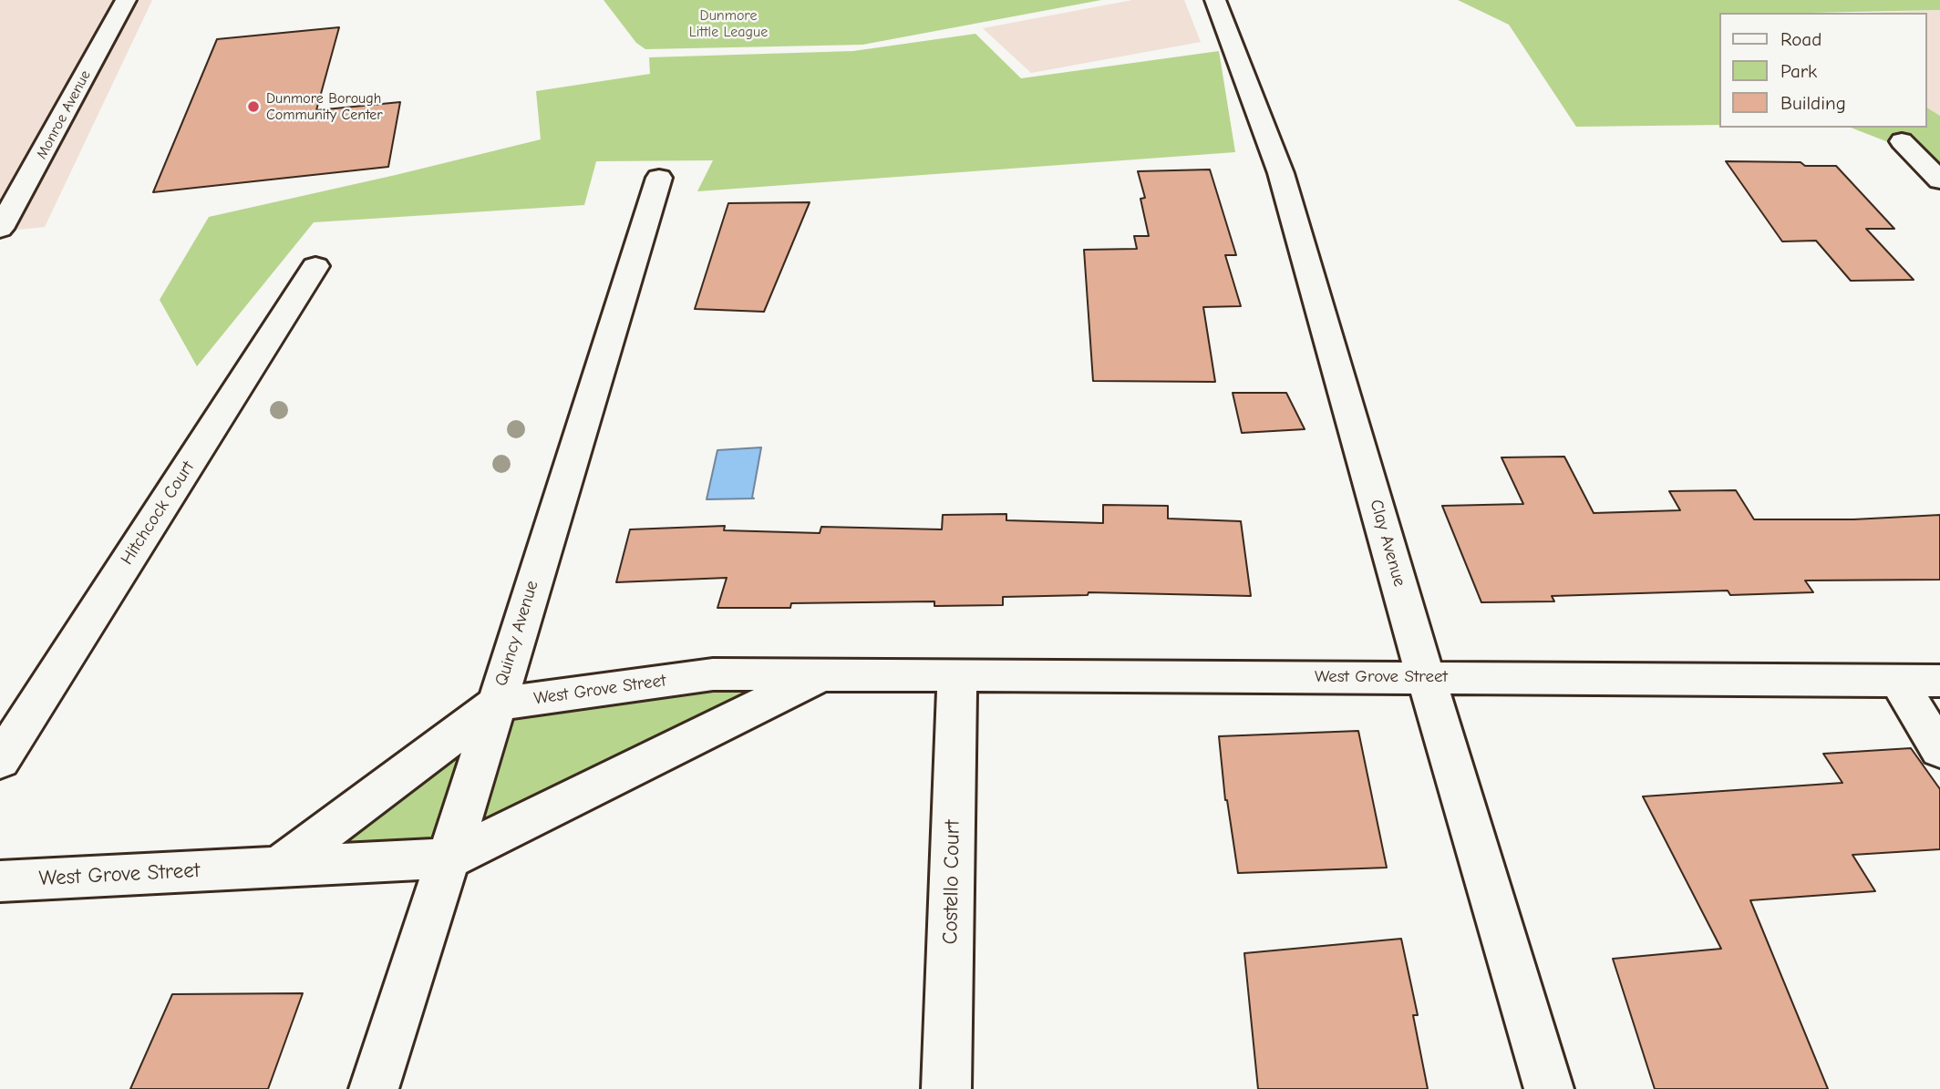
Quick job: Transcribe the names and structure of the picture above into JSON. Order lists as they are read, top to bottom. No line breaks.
{"streets":{"street":["Monroe Avenue","Hitchcock Court","Clay Avenue","Quincy Avenue","West Grove Street","Costello Court"]},"crossings":[["Clay Avenue","West Grove Street"],["Quincy Avenue","West Grove Street"],["West Grove Street","Costello Court"]],"parks":["Dunmore Little League"],"places":["Dunmore Borough Community Center"],"legend":["Road","Park","Building"]}
